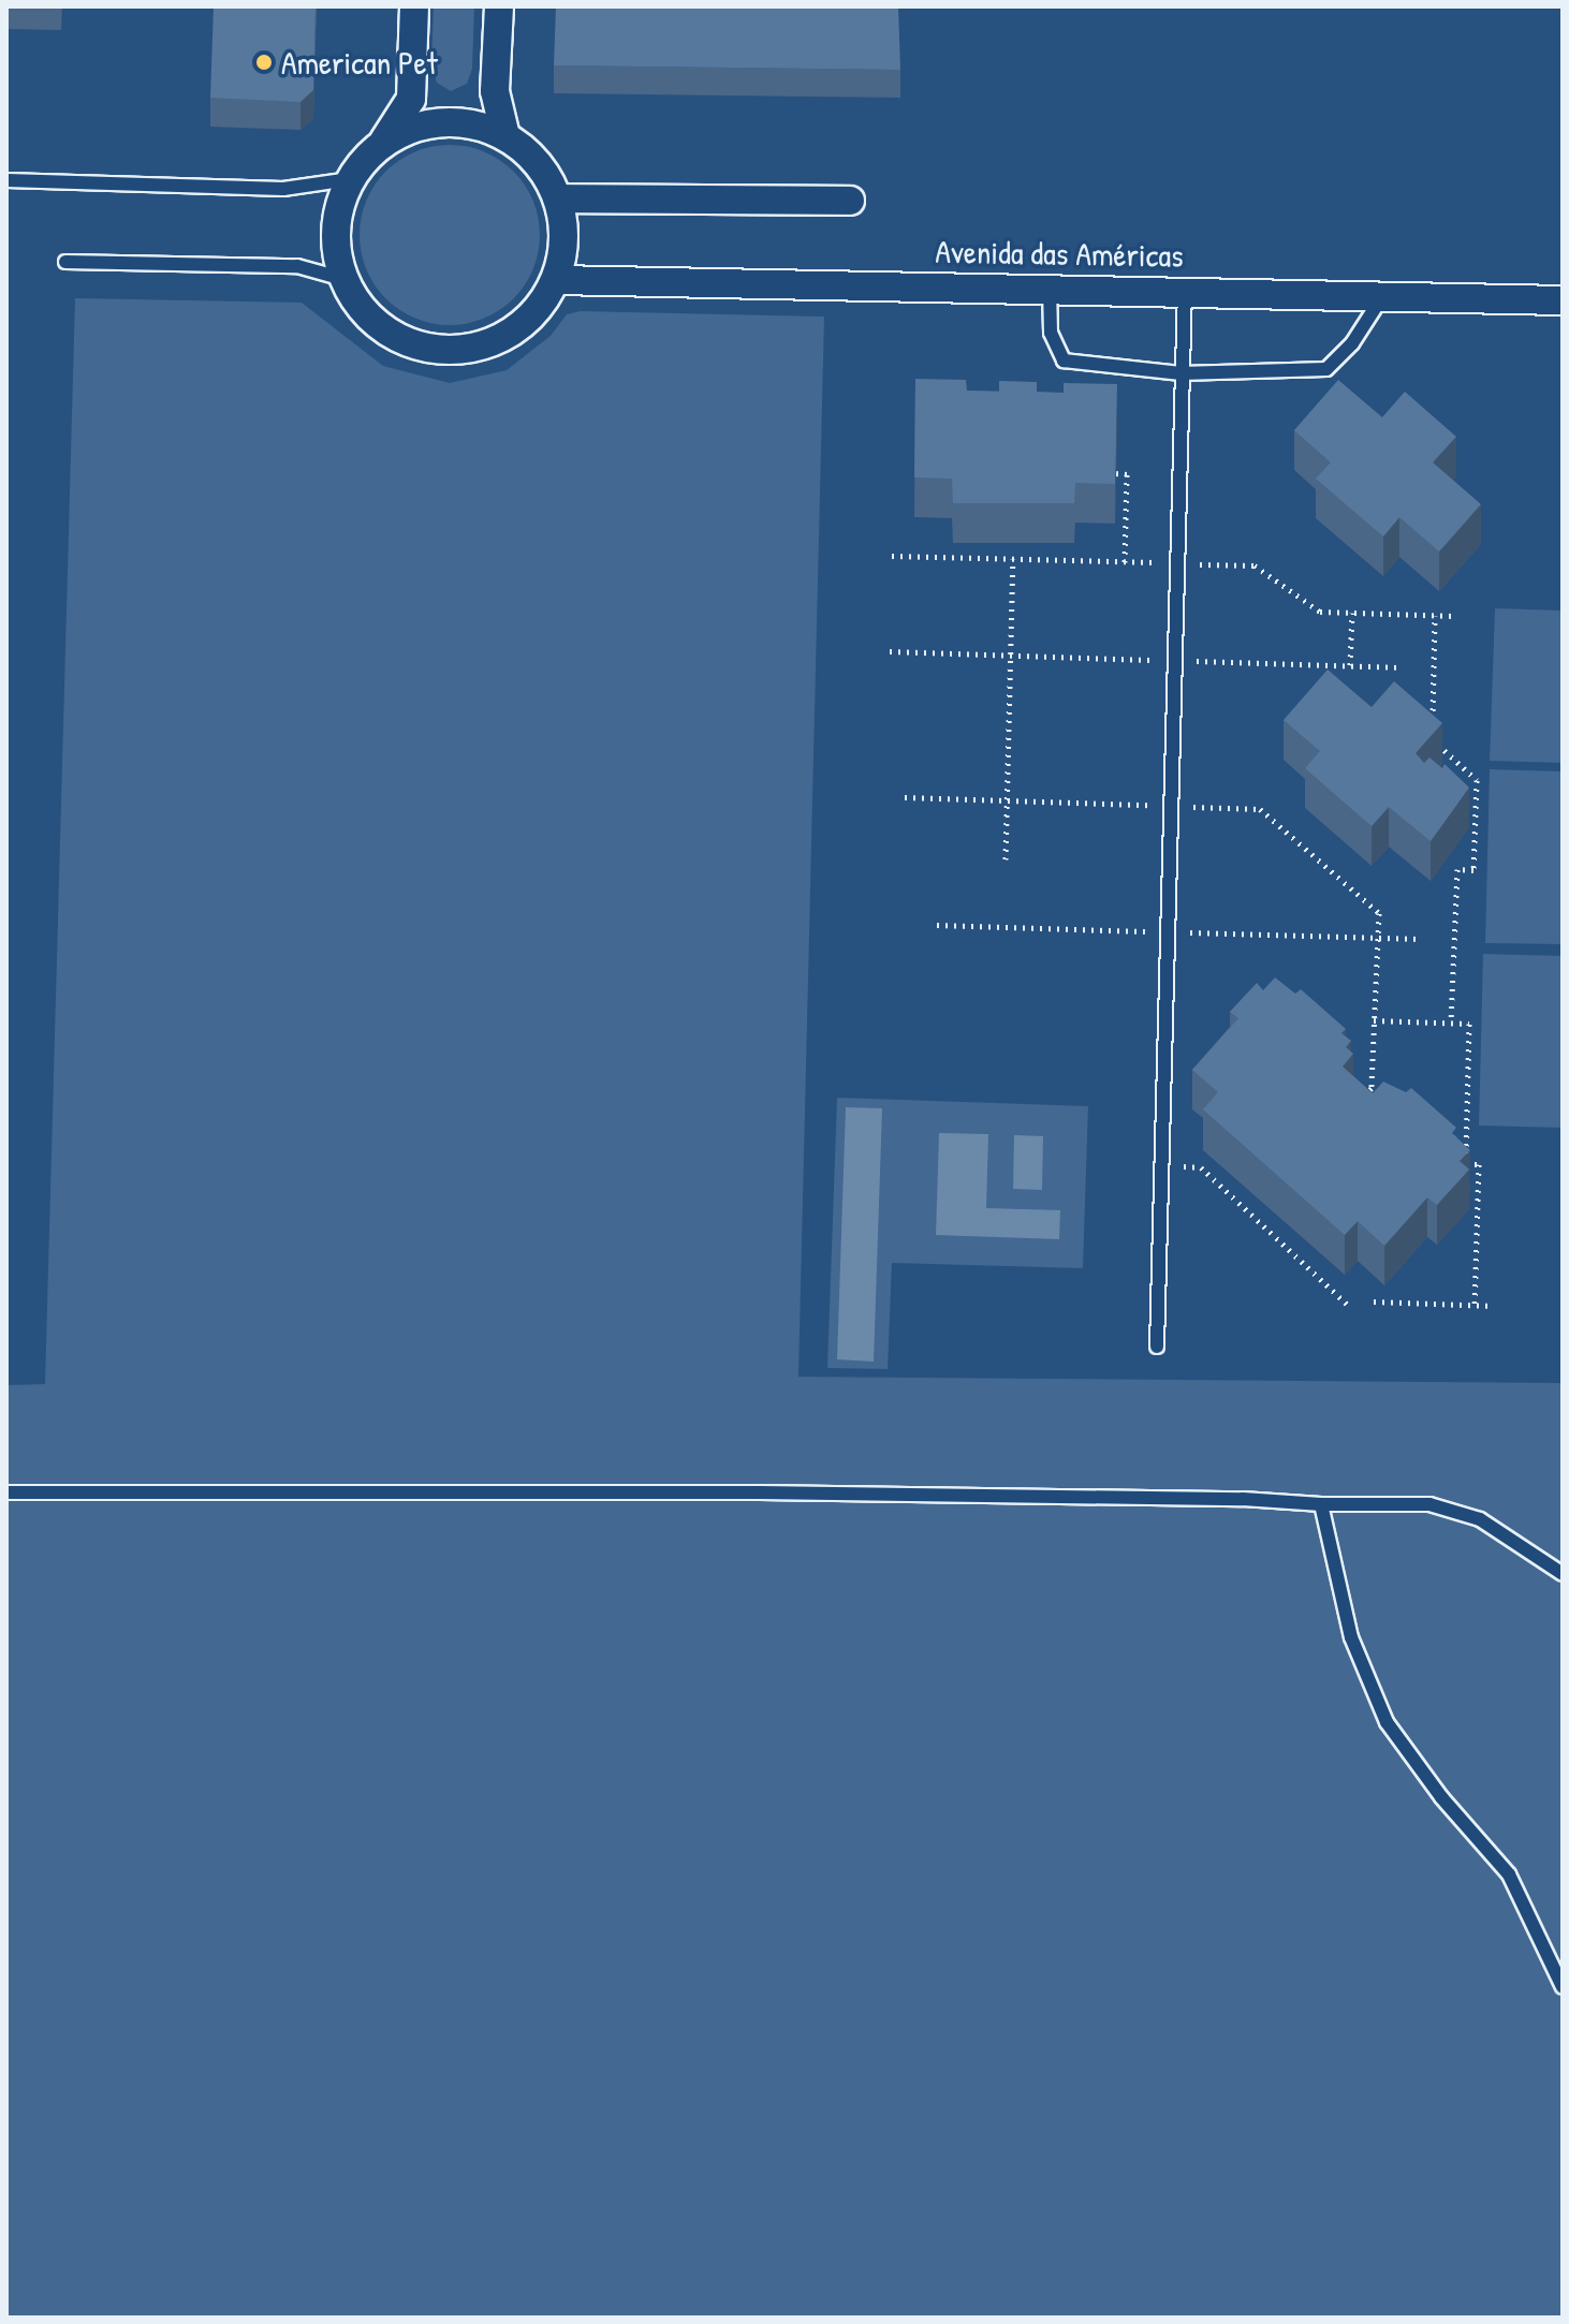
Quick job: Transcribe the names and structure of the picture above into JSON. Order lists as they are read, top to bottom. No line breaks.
{"streets":{"street":["Avenida das Américas"]},"places":["American Pet"]}
